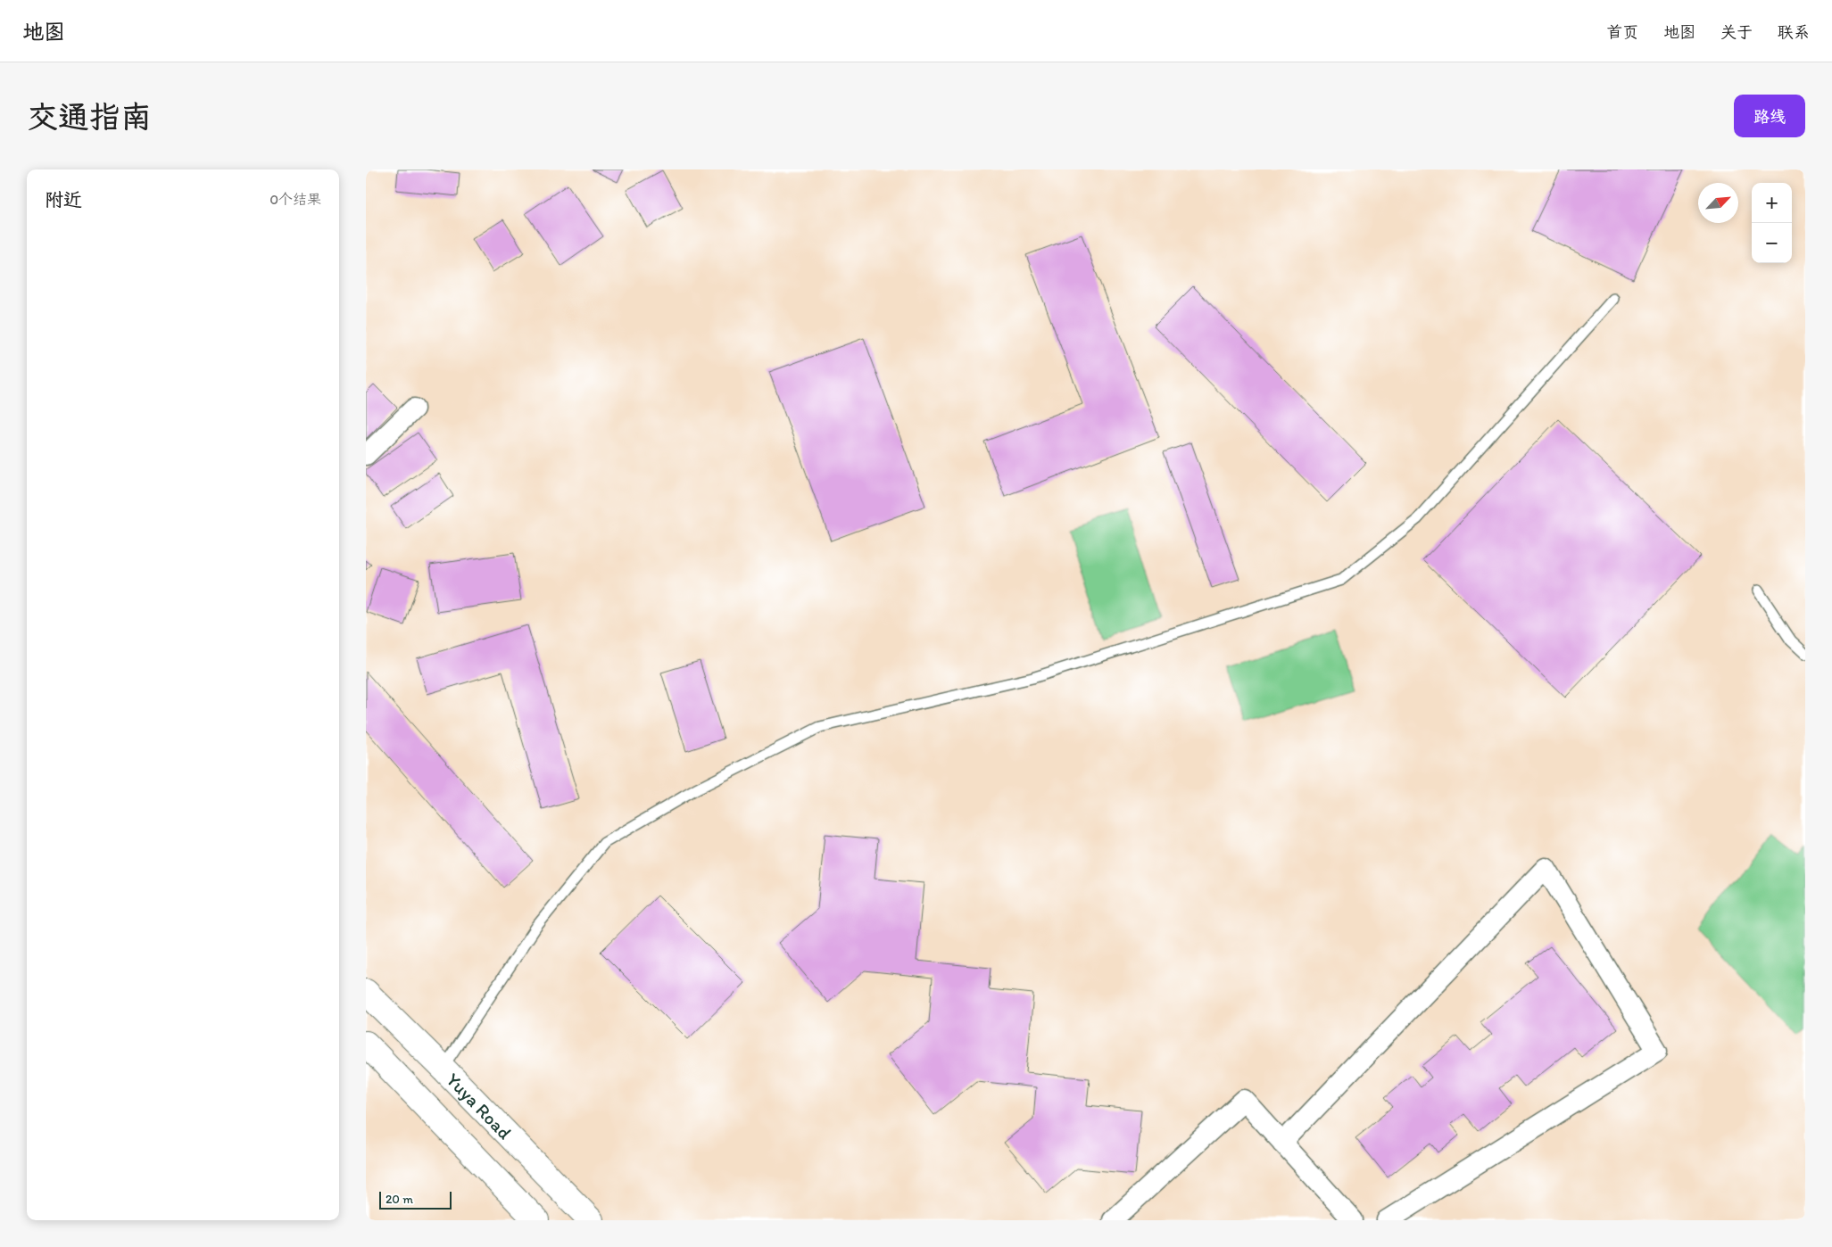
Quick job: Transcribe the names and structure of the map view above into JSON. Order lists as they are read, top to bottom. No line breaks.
{"streets":{"highway":["Yuya Road"]},"scale_bar":"20 m","north":"top right","page":{"header":"地图","nav":["首页","地图","关于","联系"],"buttons":"路线","title":"交通指南","heading":["附近","0个结果"],"map_buttons":["+","−"],"scale":"20 m"}}
